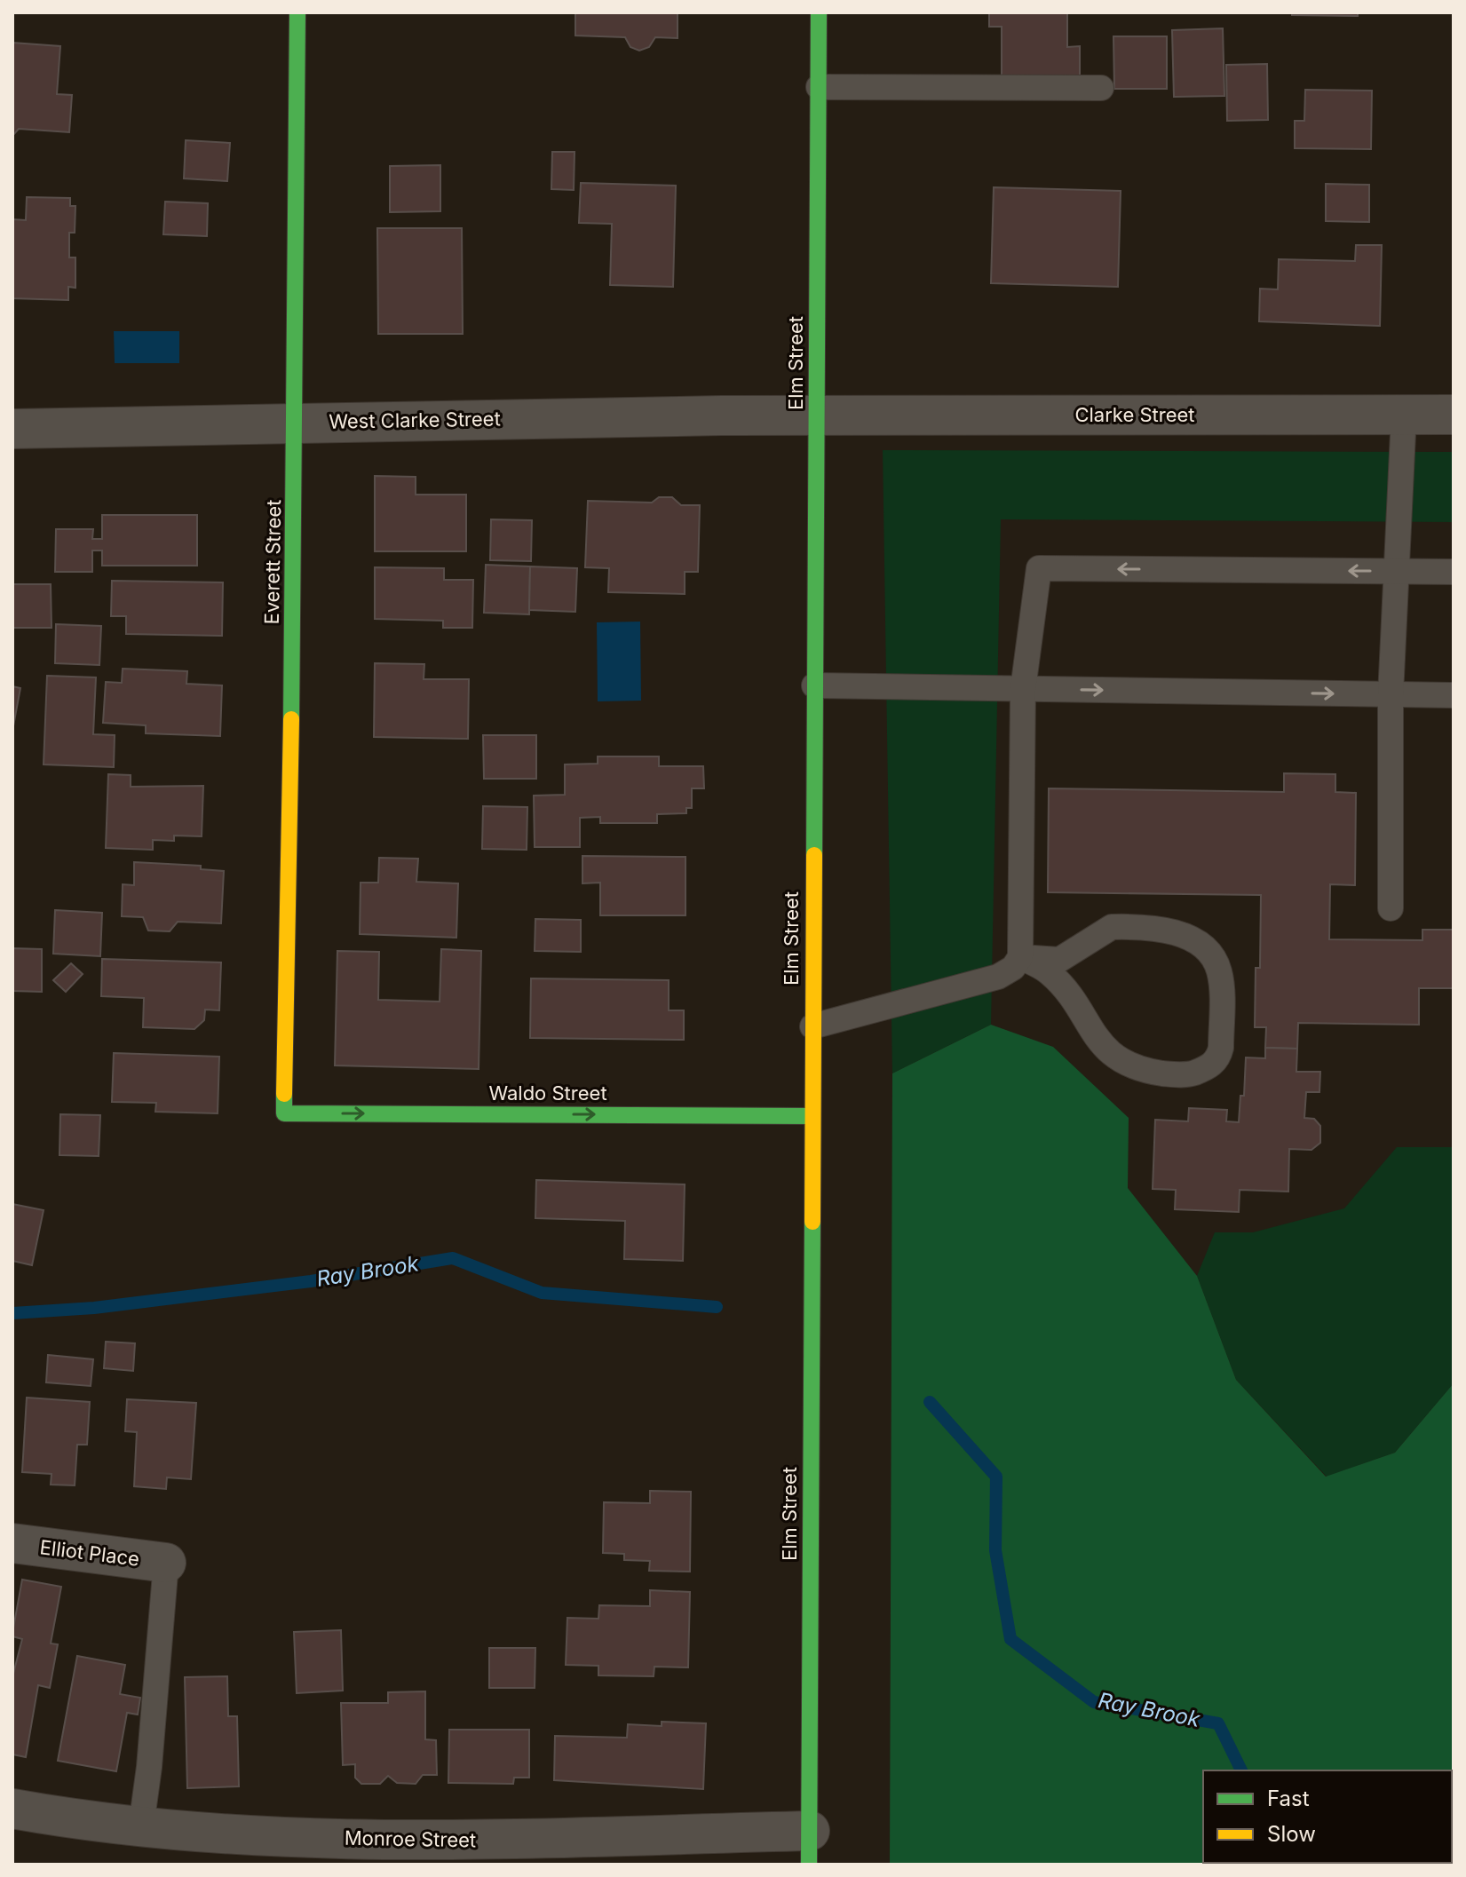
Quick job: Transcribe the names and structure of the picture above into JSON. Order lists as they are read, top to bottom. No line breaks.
{"streets":{"street":["Elm Street","Clarke Street","West Clarke Street","Everett Street","Waldo Street","Elliot Place","Monroe Street"]},"crossings":[["Elm Street","Clarke Street"],["Elm Street","West Clarke Street"],["Elm Street","Waldo Street"],["Elm Street","Monroe Street"],["Clarke Street","West Clarke Street"],["West Clarke Street","Everett Street"],["Everett Street","Waldo Street"]],"one_way":["Waldo Street"],"water":["Ray Brook"],"legend":["Fast","Slow"]}
